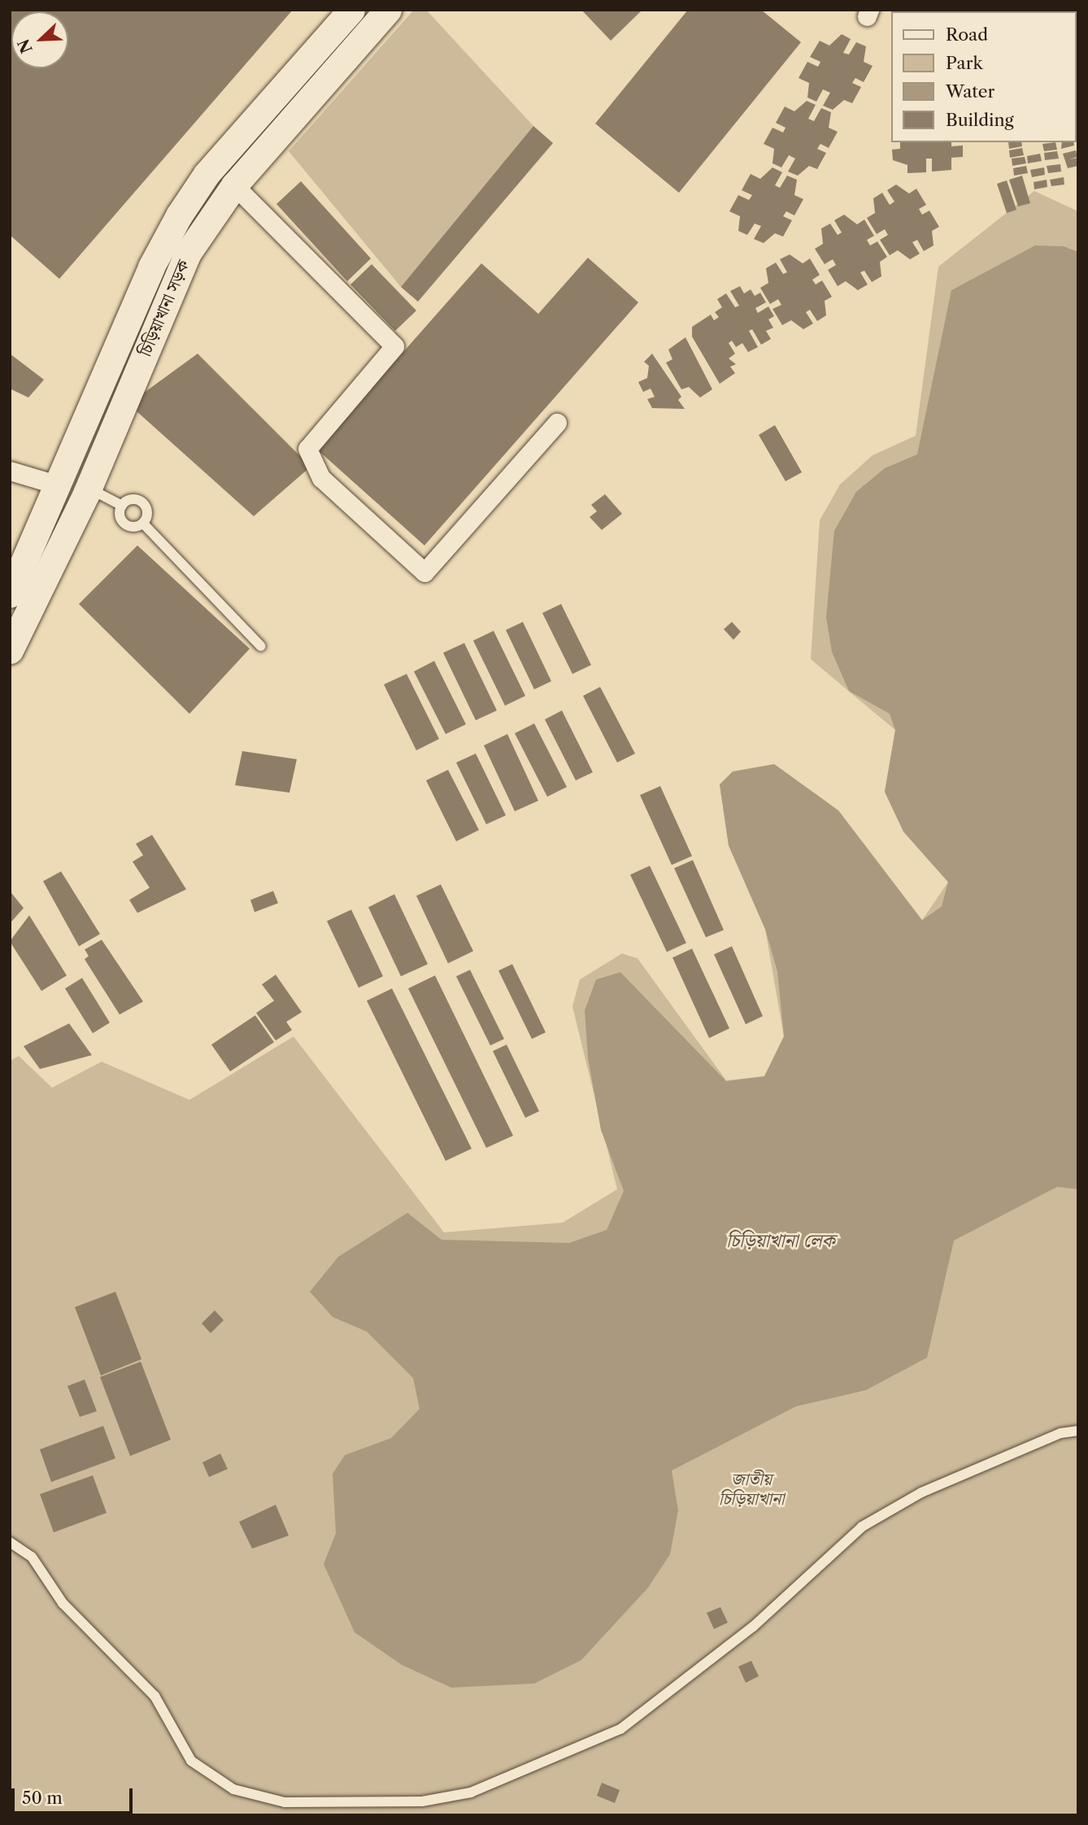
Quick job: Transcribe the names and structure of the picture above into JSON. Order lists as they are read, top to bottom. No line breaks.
{"streets":{"main road":["চিড়িয়াখানা সড়ক"]},"water":["চিড়িয়াখানা লেক"],"parks":["জাতীয় চিড়িয়াখানা"],"legend":["Road","Park","Water","Building"],"scale_bar":"50 m","north":"bottom left"}
